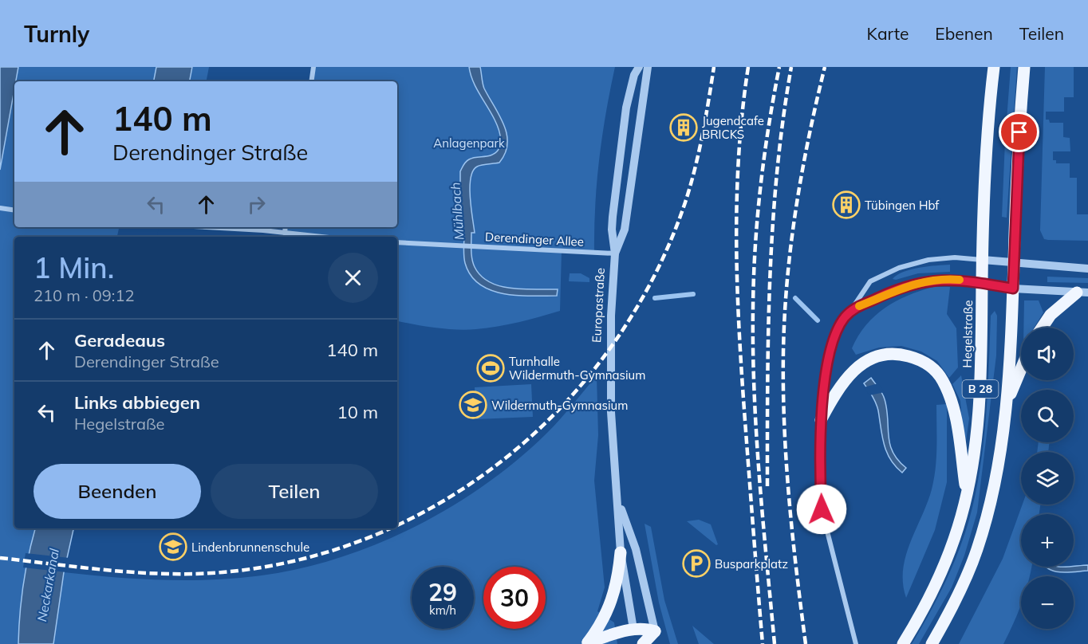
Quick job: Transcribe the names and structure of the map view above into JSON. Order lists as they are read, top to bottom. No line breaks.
{"streets":{"main road":["Europastraße","Hegelstraße","B 28"],"street":["Derendinger Allee"]},"crossings":[["Derendinger Allee","Europastraße"]],"water":["Mühlbach","Neckarkanal"],"parks":["Anlagenpark"],"places":{"building":["Jugendcafe BRICKS","Tübingen Hbf"],"sports":["Turnhalle Wildermuth-Gymnasium"],"school or university":["Wildermuth-Gymnasium","Lindenbrunnenschule"],"parking":["Busparkplatz"]},"page":{"header":"Turnly","nav":["Karte","Ebenen","Teilen"],"turn":["140 m","Derendinger Straße"],"heading":["1 Min.","210 m · 09:12"],"list":[{"name":"Geradeaus","note":"Derendinger Straße","value":"140 m"},{"name":"Links abbiegen","note":"Hegelstraße","value":"10 m"}],"map_buttons":["+","−"],"buttons":["Beenden","Teilen"],"speed":"29 km/h","limit":"30"}}
